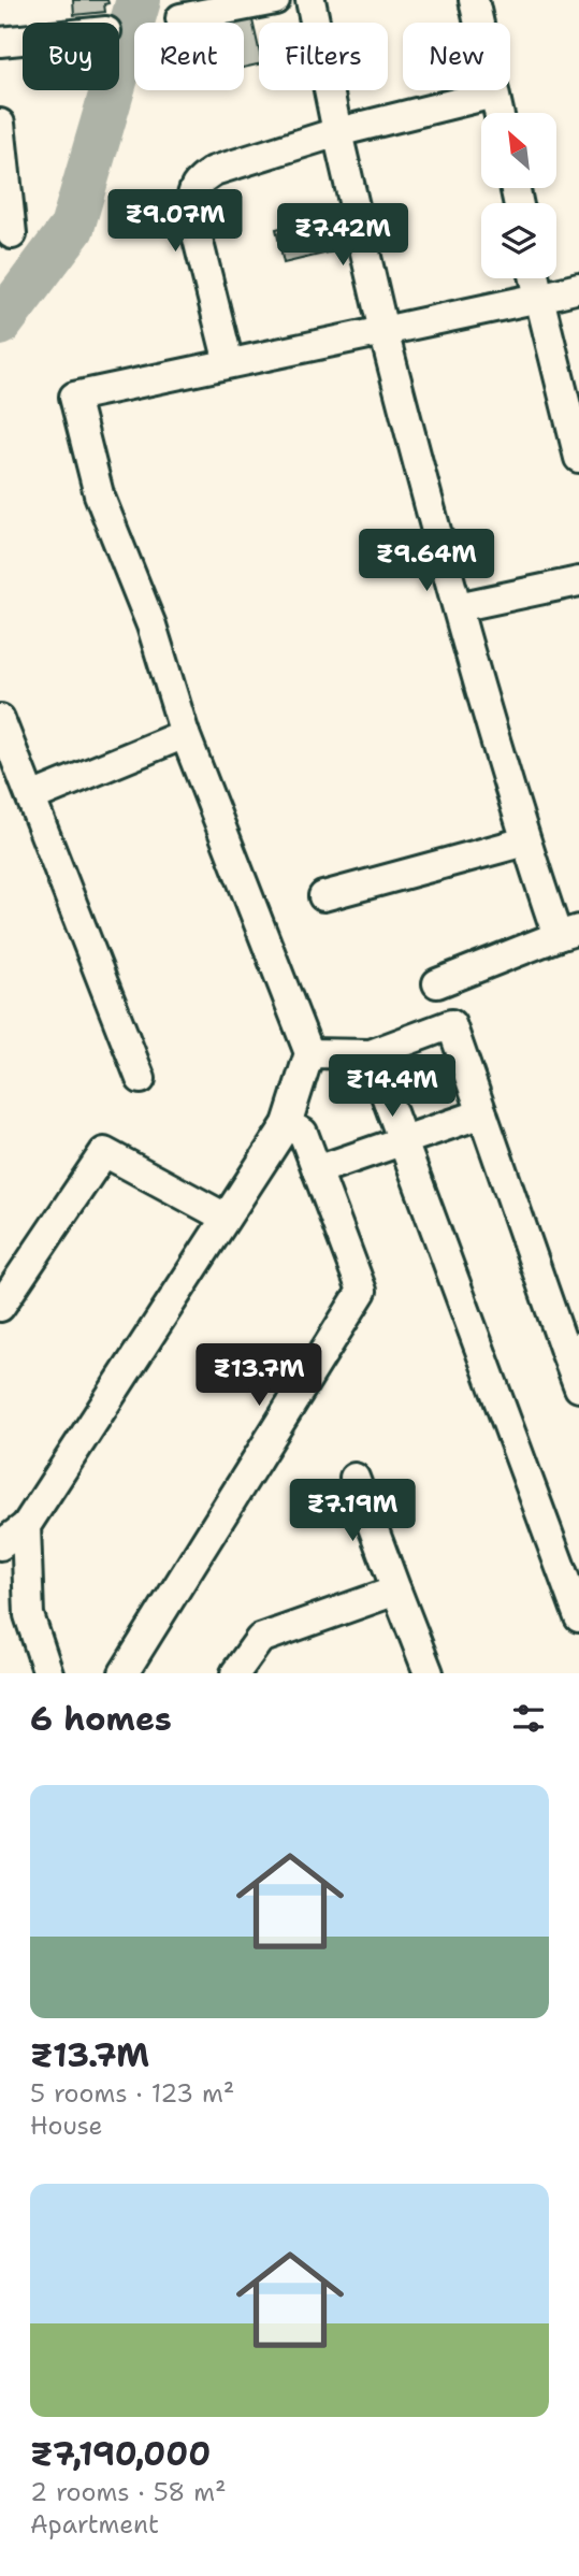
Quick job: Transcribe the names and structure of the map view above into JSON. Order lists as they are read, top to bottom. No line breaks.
{"north":"top left","page":{"chip":["Buy","Rent","Filters","New"],"price":["₹9.07M","₹7.42M","₹9.64M","₹14.4M","₹13.7M","₹7.19M"],"heading":"6 homes","list":[{"name":"₹13.7M","note":"5 rooms · 123 m² · House"},{"name":"₹7,190,000","note":"2 rooms · 58 m² · Apartment"}]}}
